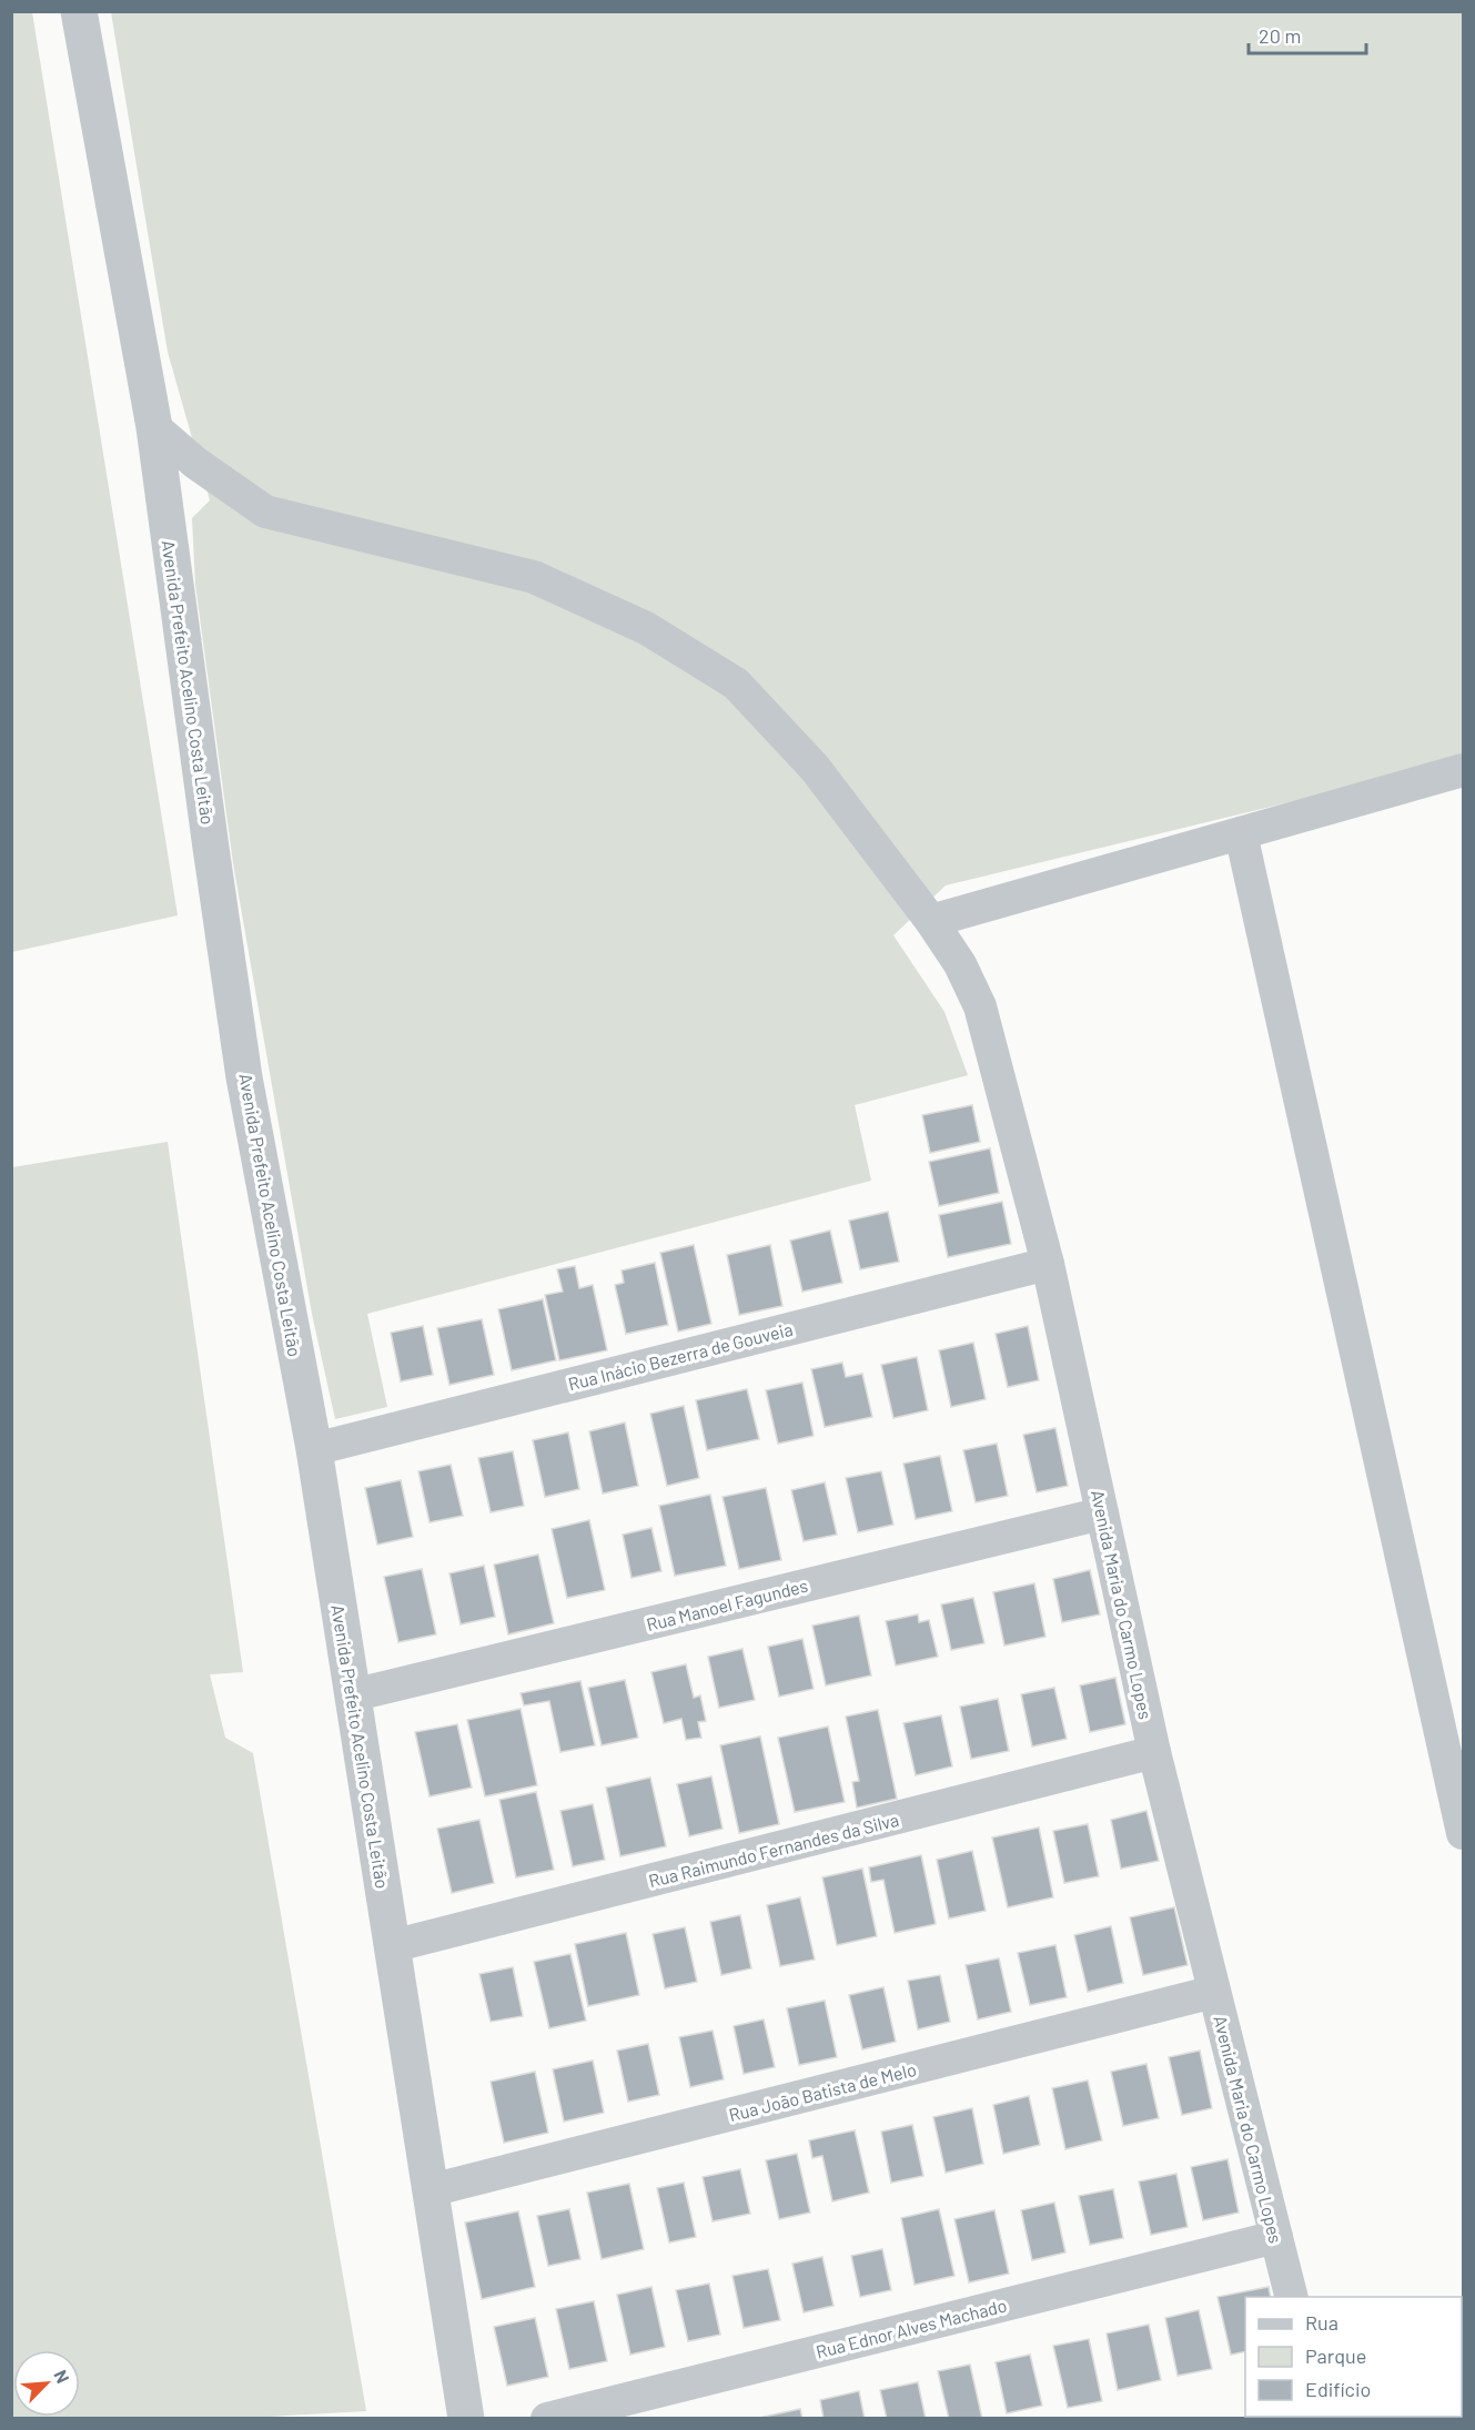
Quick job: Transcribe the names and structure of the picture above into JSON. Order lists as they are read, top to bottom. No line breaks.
{"streets":{"street":["Avenida Prefeito Acelino Costa Leitão","Rua Inácio Bezerra de Gouveia","Rua Manoel Fagundes","Avenida Maria do Carmo Lopes","Rua Raimundo Fernandes da Silva","Rua João Batista de Melo","Rua Ednor Alves Machado"]},"crossings":[["Avenida Prefeito Acelino Costa Leitão","Rua Inácio Bezerra de Gouveia"],["Avenida Prefeito Acelino Costa Leitão","Rua Manoel Fagundes"],["Avenida Prefeito Acelino Costa Leitão","Avenida Maria do Carmo Lopes"],["Avenida Prefeito Acelino Costa Leitão","Rua Raimundo Fernandes da Silva"],["Avenida Prefeito Acelino Costa Leitão","Rua João Batista de Melo"],["Rua Inácio Bezerra de Gouveia","Avenida Maria do Carmo Lopes"],["Rua Manoel Fagundes","Avenida Maria do Carmo Lopes"],["Avenida Maria do Carmo Lopes","Rua Raimundo Fernandes da Silva"],["Avenida Maria do Carmo Lopes","Rua João Batista de Melo"],["Avenida Maria do Carmo Lopes","Rua Ednor Alves Machado"]],"legend":["Rua","Parque","Edifício"],"scale_bar":"20 m","north":"top right"}
